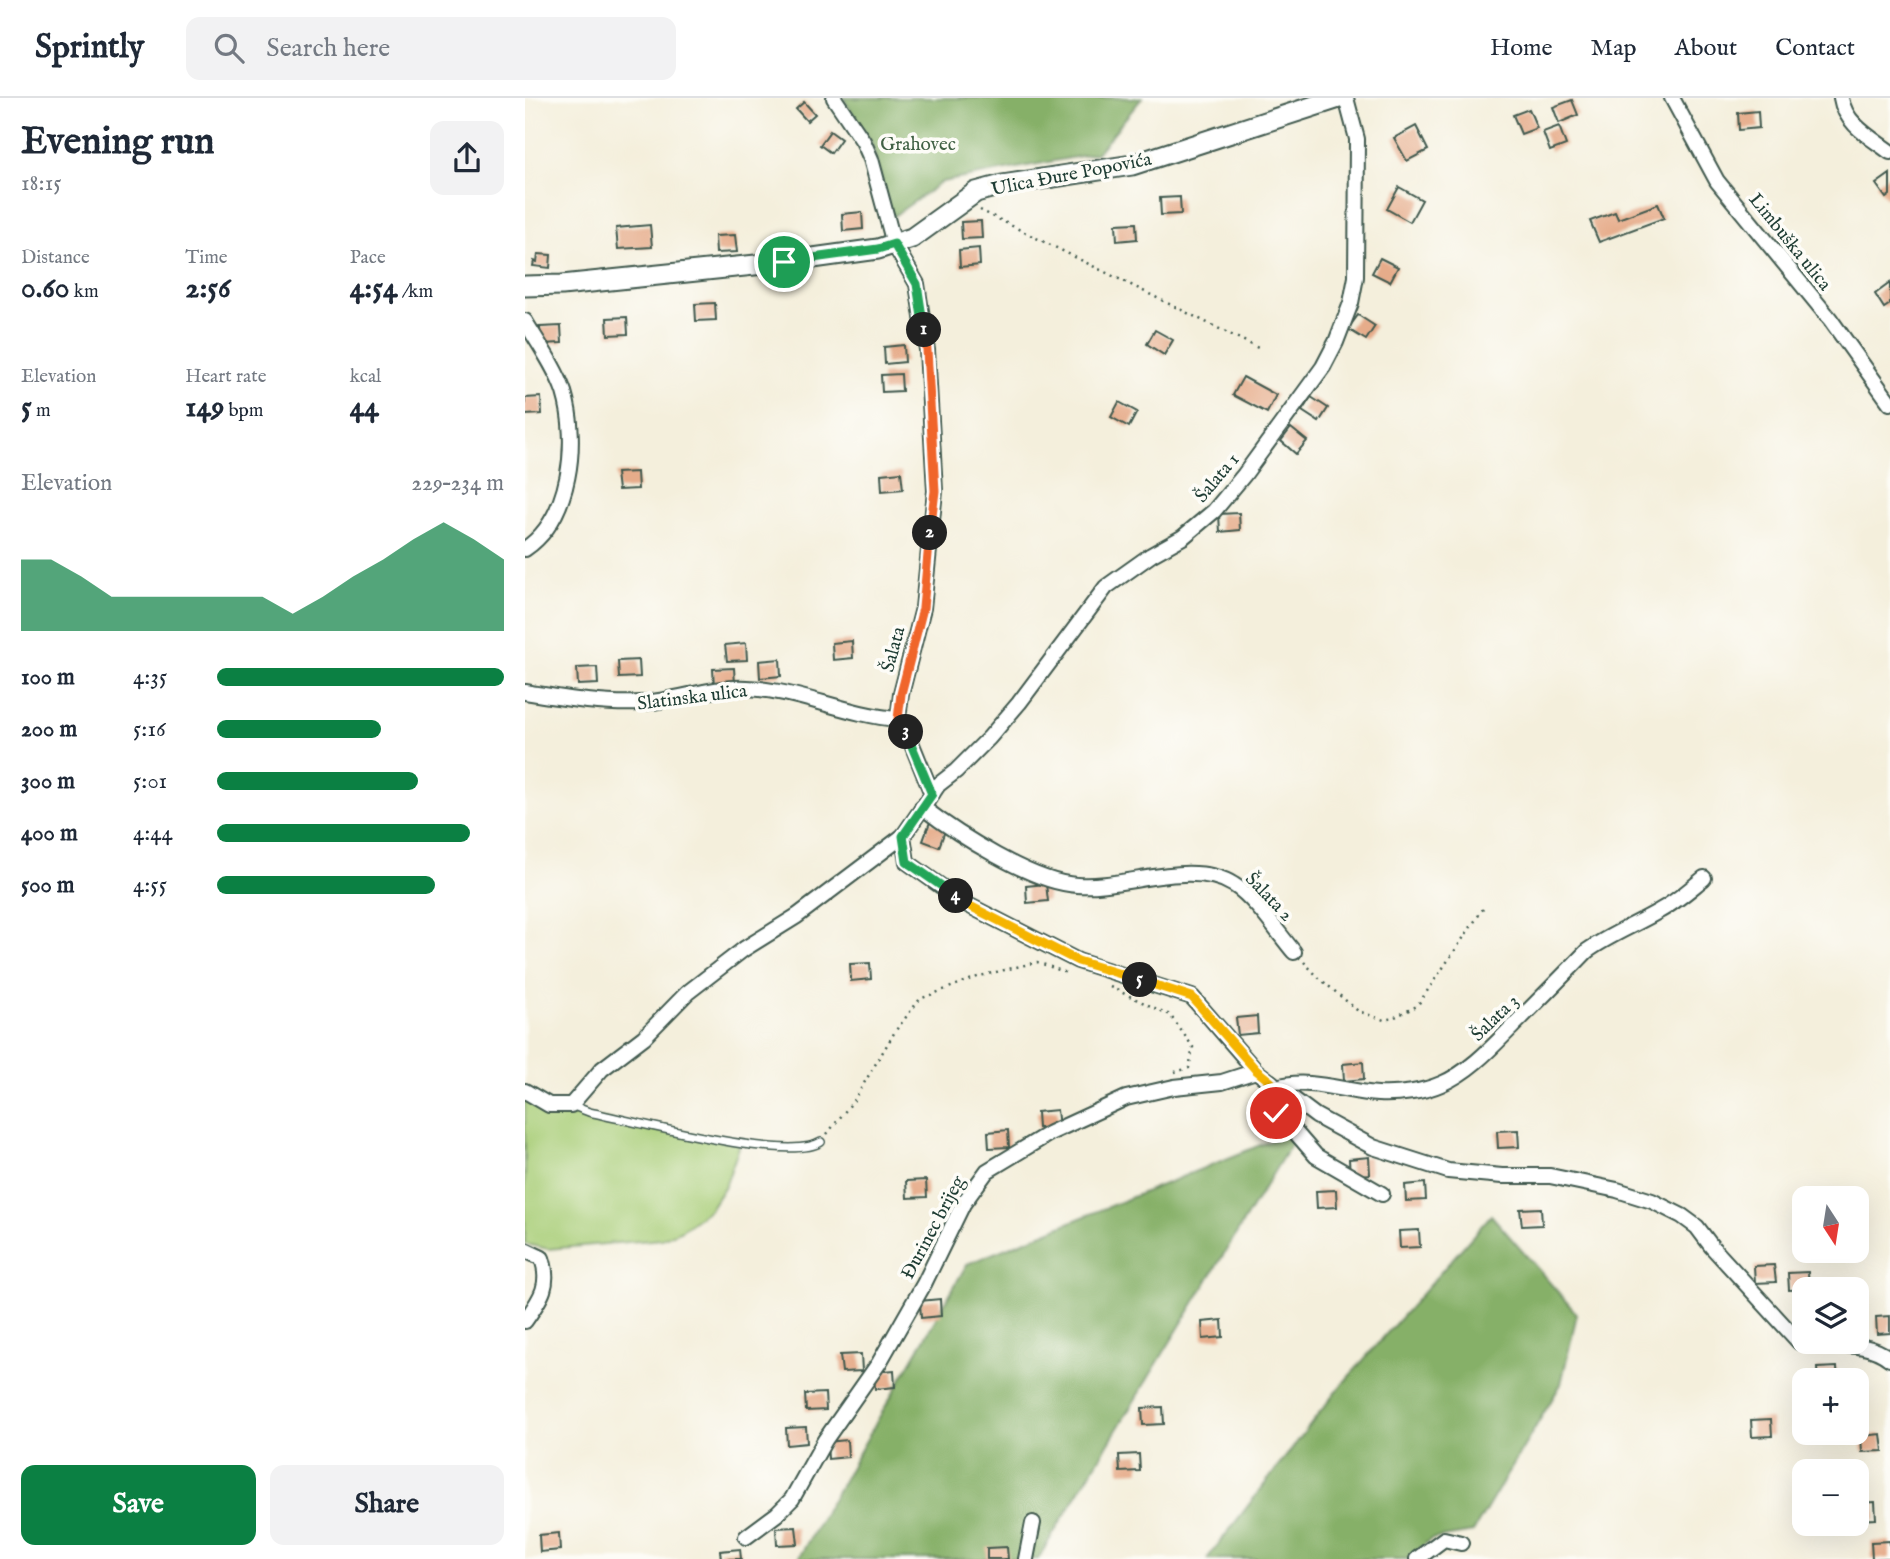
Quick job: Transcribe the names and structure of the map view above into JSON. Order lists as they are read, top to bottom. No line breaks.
{"streets":{"street":["Ulica Đure Popovića","Limbuška ulica","Šalata 1","Šalata","Slatinska ulica","Šalata 2","Šalata 3","Đurinec brijeg"]},"crossings":[["Ulica Đure Popovića","Šalata"],["Šalata","Slatinska ulica"]],"parks":["Grahovec"],"north":"bottom","page":{"header":"Sprintly","search":"Search here","nav":["Home","Map","About","Contact"],"heading":["Evening run","18:15"],"stats":[["Distance","0.60 km"],["Time","2:56"],["Pace","4:54 /km"],["Elevation","5 m"],["Heart rate","149 bpm"],["kcal","44"]],"pins":["1","2","3","4","5"],"chart":["Elevation","229–234 m"],"list":[{"name":"100 m","note":"4:35"},{"name":"200 m","note":"5:16"},{"name":"300 m","note":"5:01"},{"name":"400 m","note":"4:44"},{"name":"500 m","note":"4:55"}],"map_buttons":["+","−"],"buttons":["Save","Share"]}}
